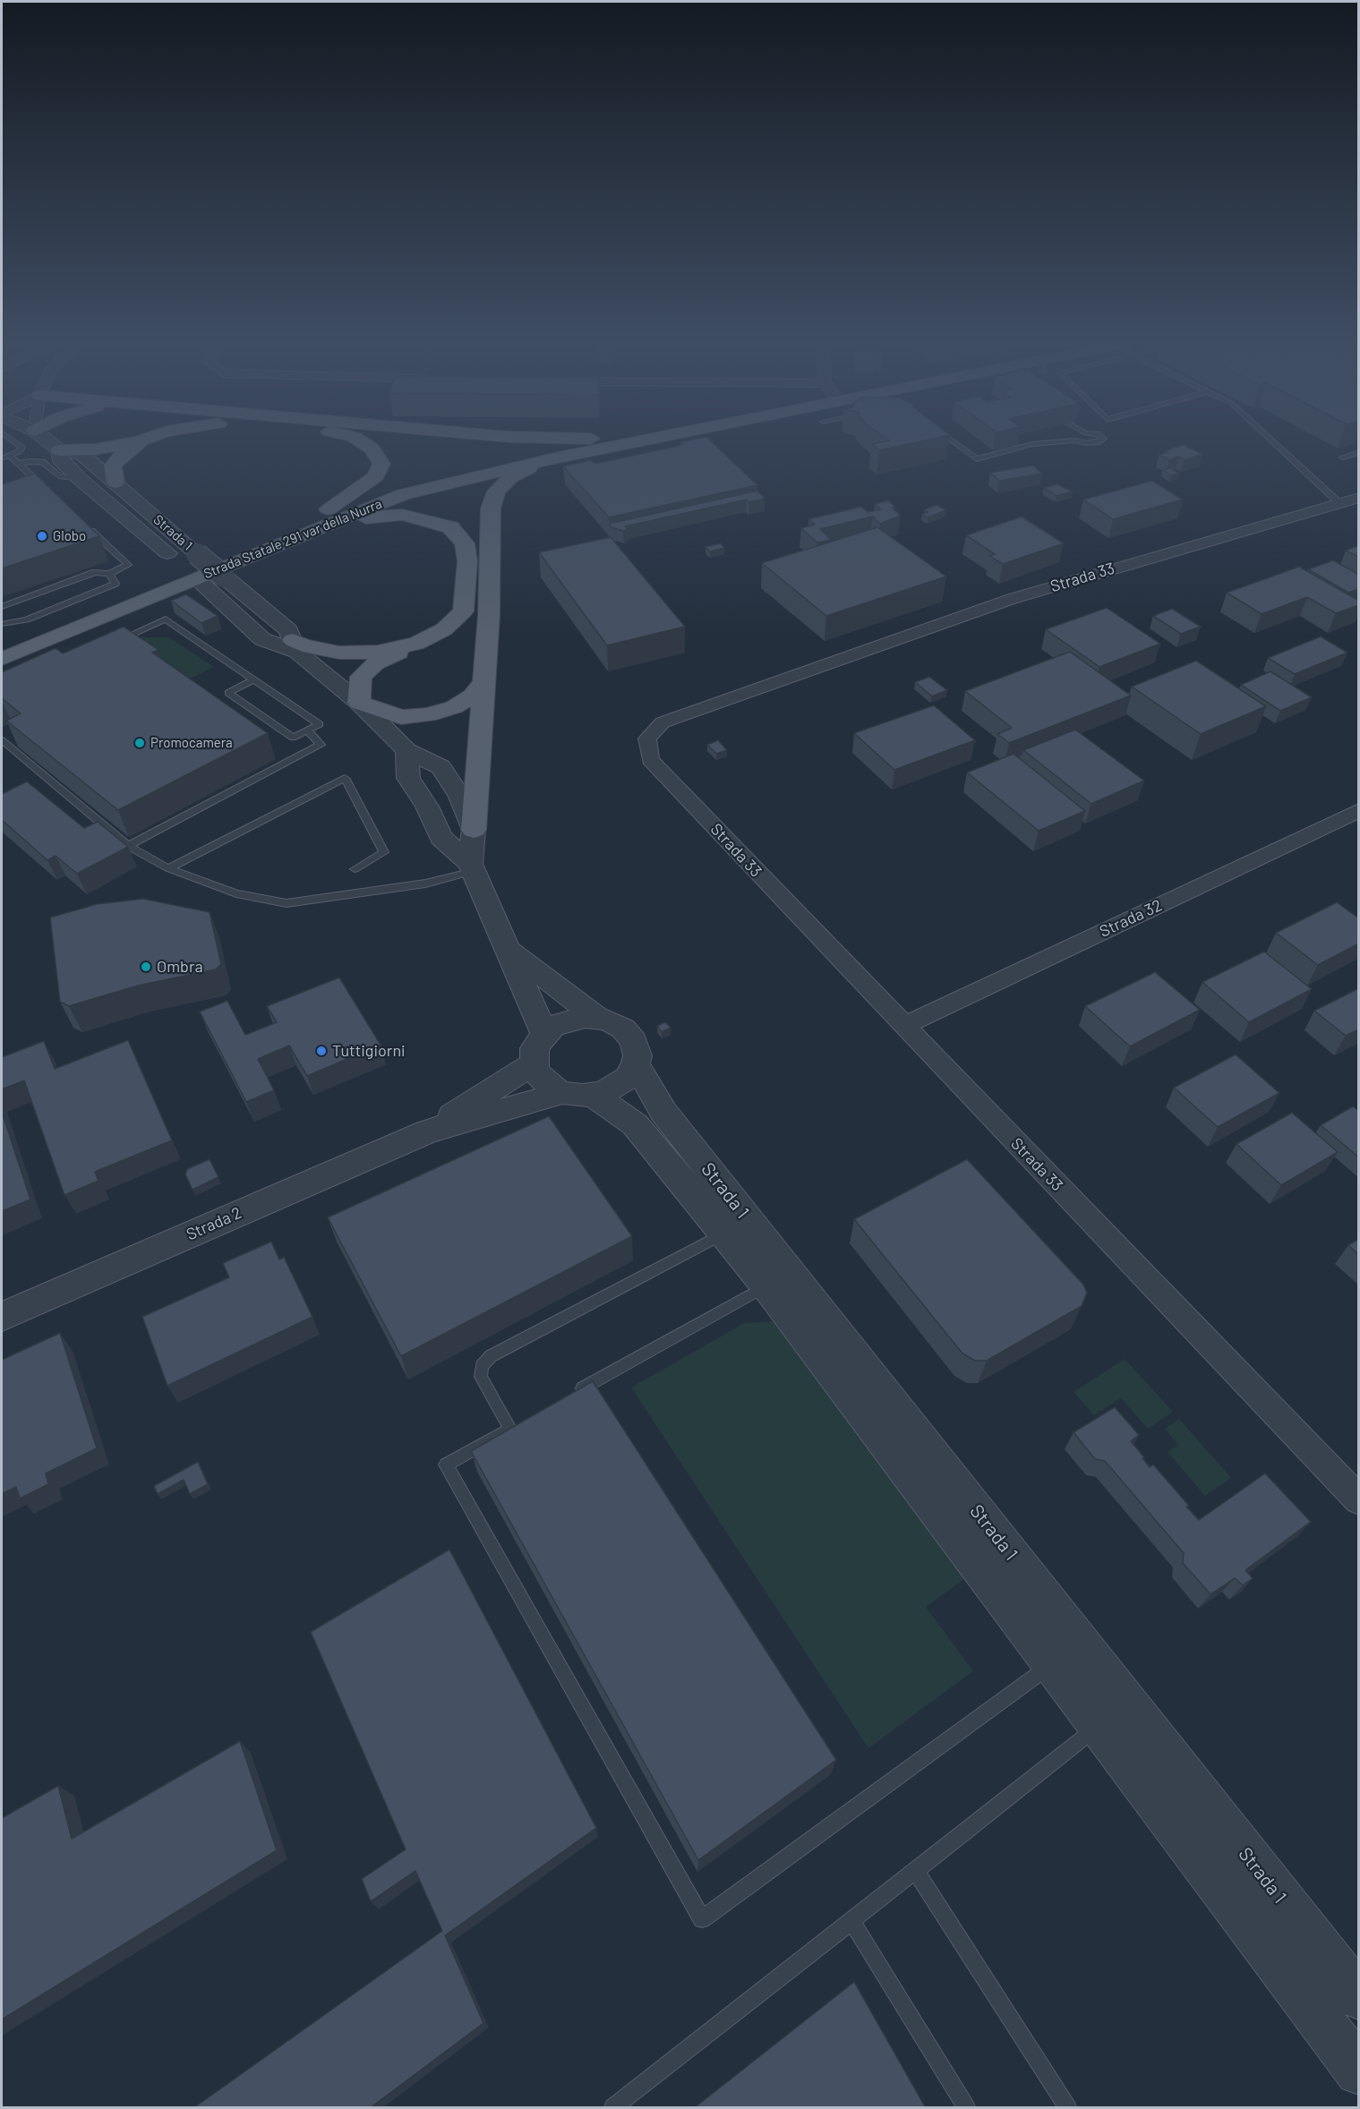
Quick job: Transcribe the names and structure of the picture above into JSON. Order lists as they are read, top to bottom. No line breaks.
{"streets":{"main road":["Strada Statale 291 var della Nurra"],"street":["Strada 1","Strada 33","Strada 32","Strada 2"]},"crossings":[["Strada 1","Strada 2"],["Strada 33","Strada 32"]],"places":["Globo","Promocamera","Ombra","Tuttigiorni"]}
